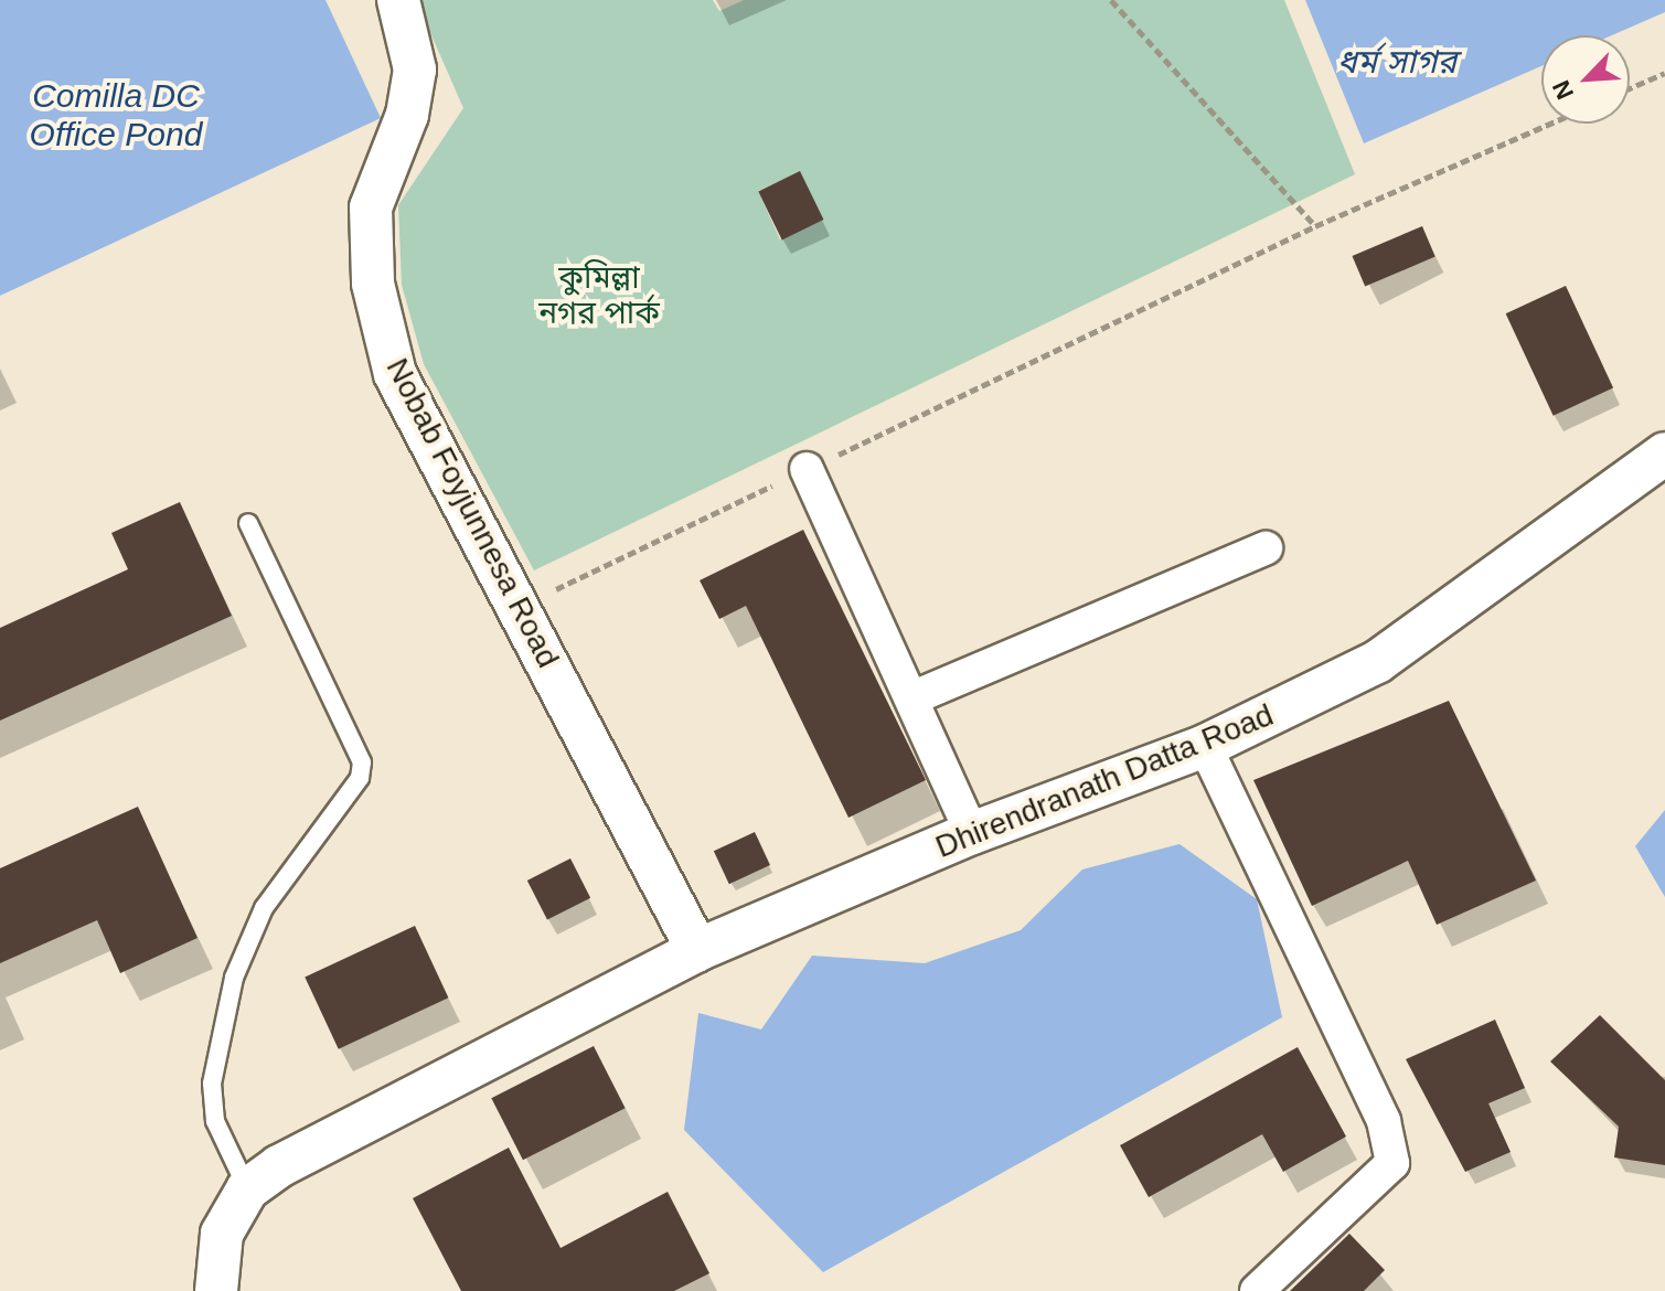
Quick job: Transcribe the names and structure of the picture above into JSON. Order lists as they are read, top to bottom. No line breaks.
{"streets":{"street":["Nobab Foyjunnesa Road","Dhirendranath Datta Road"]},"crossings":[["Nobab Foyjunnesa Road","Dhirendranath Datta Road"]],"water":["ধর্ম সাগর","Comilla DC Office Pond"],"parks":["কুমিল্লা নগর পার্ক"],"north":"bottom left"}
